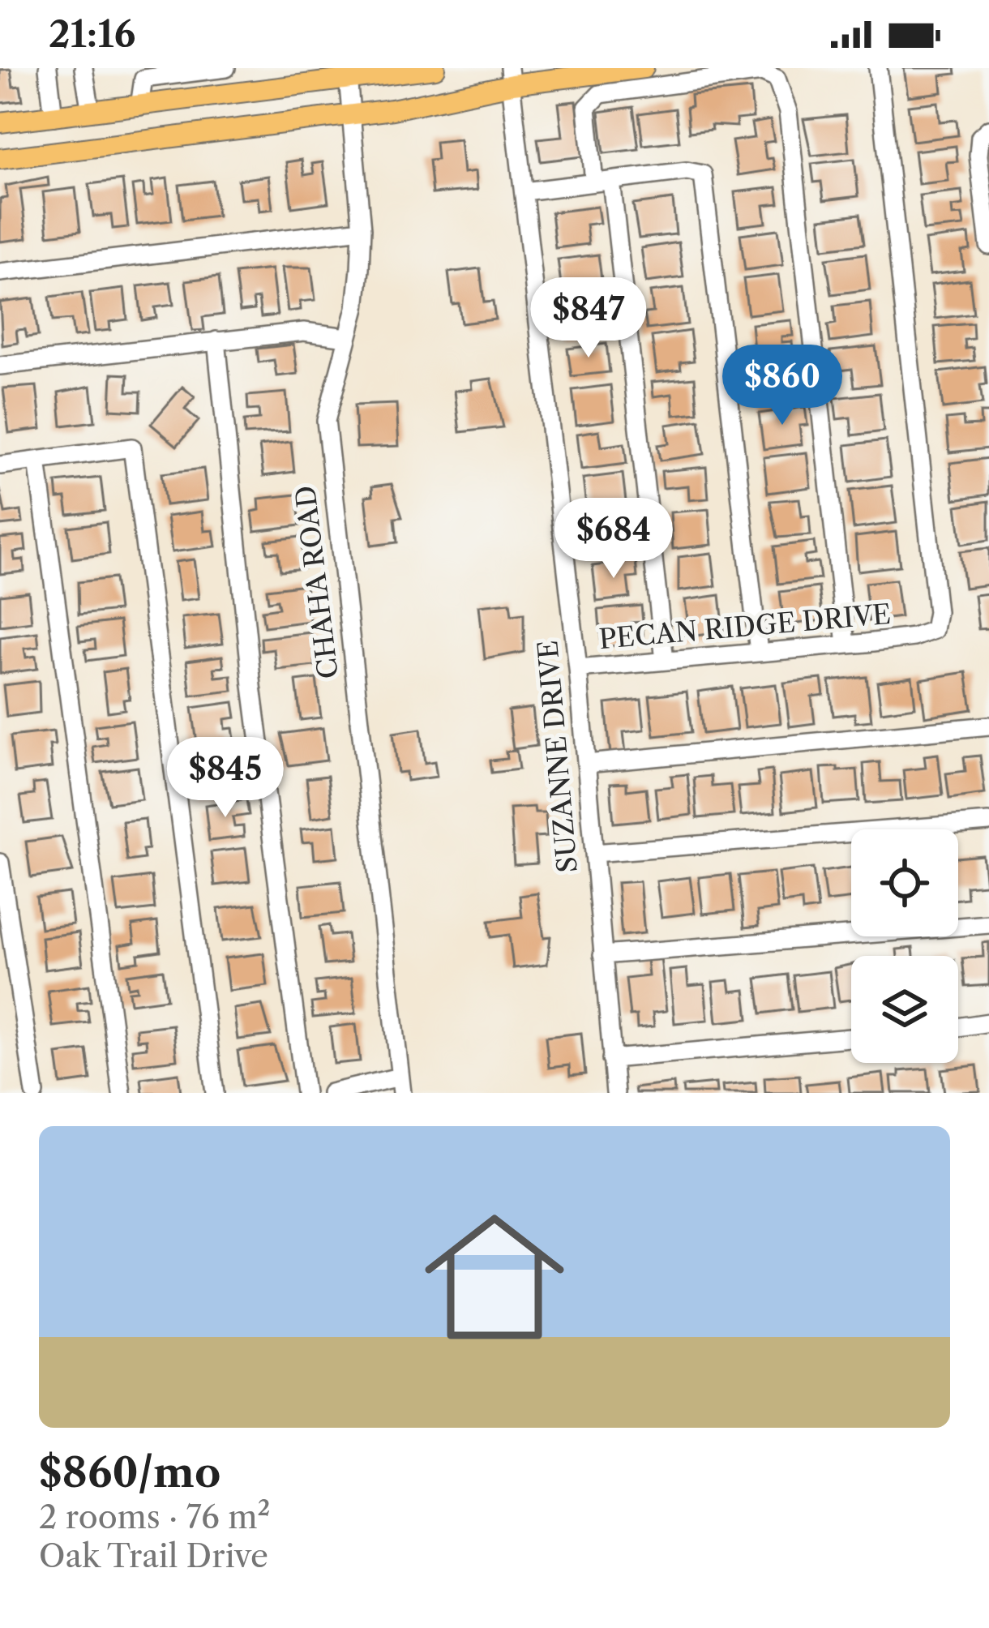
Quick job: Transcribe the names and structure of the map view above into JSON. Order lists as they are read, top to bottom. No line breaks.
{"streets":{"street":["CHAHA ROAD","PECAN RIDGE DRIVE","SUZANNE DRIVE"]},"crossings":[["PECAN RIDGE DRIVE","SUZANNE DRIVE"]],"page":{"status":"21:16","price":["$847","$860","$684","$845"],"list":[{"name":"$860/mo","note":"2 rooms · 76 m² · Oak Trail Drive"}]}}
